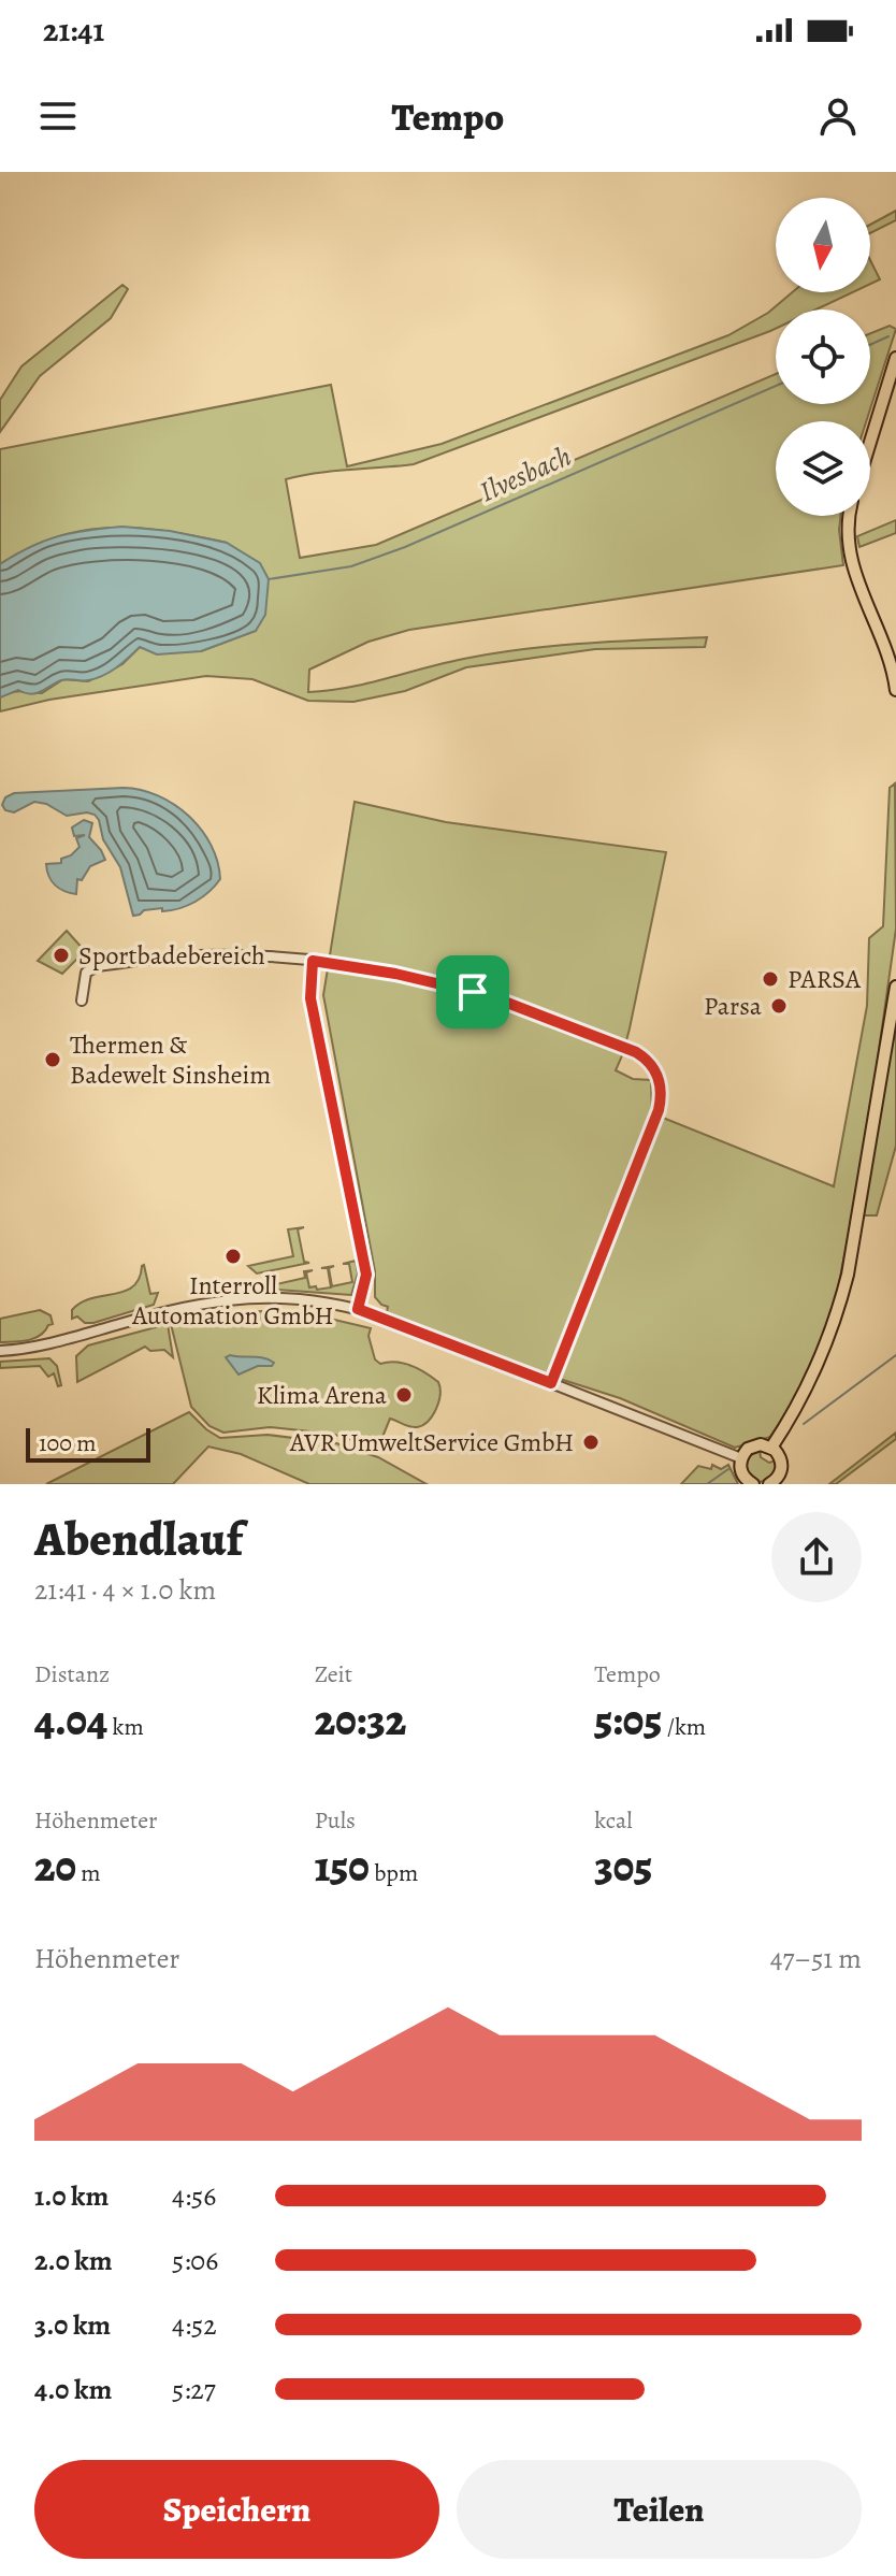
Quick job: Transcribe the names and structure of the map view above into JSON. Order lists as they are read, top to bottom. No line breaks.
{"water":["Ilvesbach"],"places":["Sportbadebereich","PARSA","Parsa","Thermen & Badewelt Sinsheim","Interroll Automation GmbH","Klima Arena","AVR UmweltService GmbH"],"scale_bar":"100 m","north":"bottom","page":{"status":"21:41","header":"Tempo","scale":"100 m","heading":["Abendlauf","21:41 · 4 × 1.0 km"],"stats":[["Distanz","4.04 km"],["Zeit","20:32"],["Tempo","5:05 /km"],["Höhenmeter","20 m"],["Puls","150 bpm"],["kcal","305"]],"chart":["Höhenmeter","47–51 m"],"list":[{"name":"1.0 km","note":"4:56"},{"name":"2.0 km","note":"5:06"},{"name":"3.0 km","note":"4:52"},{"name":"4.0 km","note":"5:27"}],"buttons":["Speichern","Teilen"]}}
